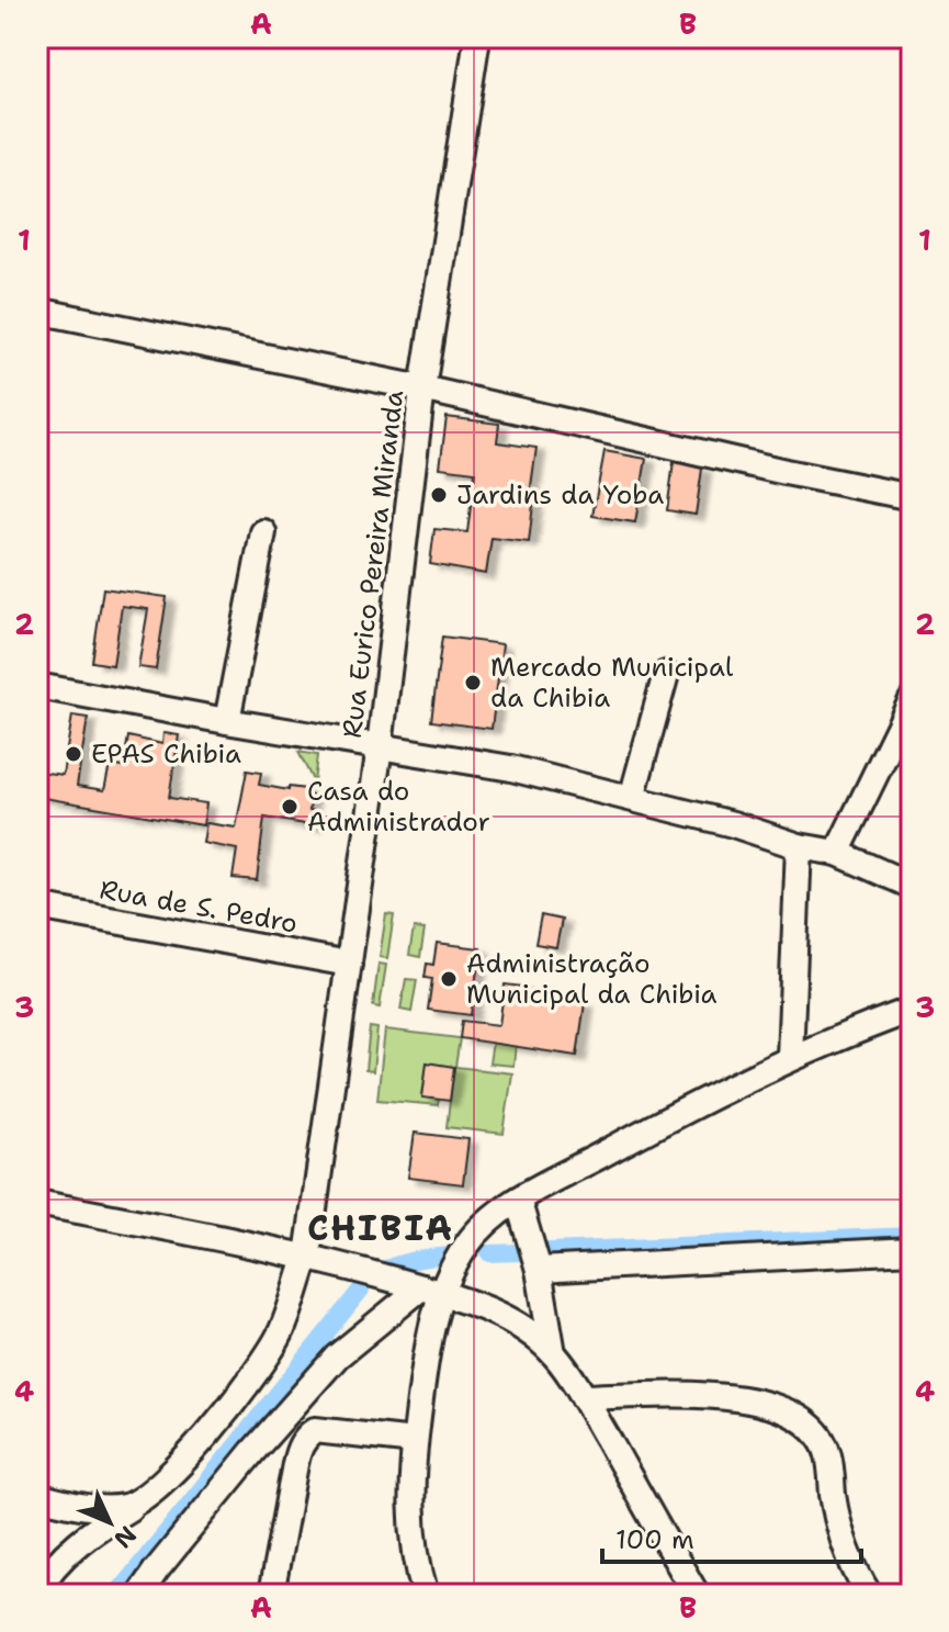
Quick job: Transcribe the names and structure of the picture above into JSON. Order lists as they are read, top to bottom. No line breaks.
{"streets":{"street":["Rua Eurico Pereira Miranda","Rua de S. Pedro"]},"crossings":[["Rua Eurico Pereira Miranda","Rua de S. Pedro"]],"districts":["CHIBIA"],"places":["Jardins da Yoba","Mercado Municipal da Chibia","EPAS Chibia","Casa do Administrador","Administração Municipal da Chibia"],"scale_bar":"100 m","north":"bottom right","grid":{"columns":["A","B"],"rows":["1","2","3","4"]}}
